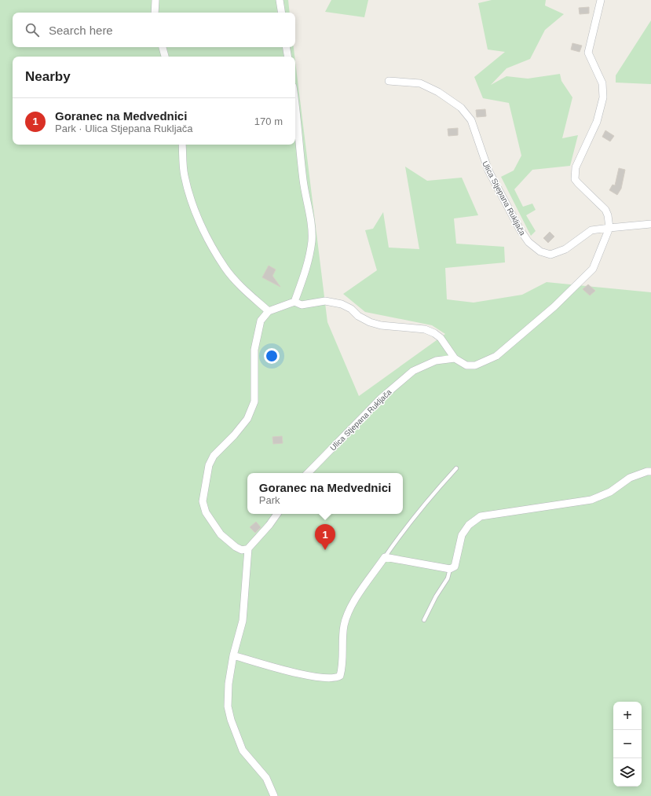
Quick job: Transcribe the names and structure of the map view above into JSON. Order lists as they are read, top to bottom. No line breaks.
{"streets":{"street":["Ulica Stjepana Rukljača"]},"page":{"search":"Search here","heading":"Nearby","list":[{"mark":"1","name":"Goranec na Medvednici","note":"Park · Ulica Stjepana Rukljača","value":"170 m"}],"popup":["Goranec na Medvednici","Park"],"pins":"1","map_buttons":["+","−"]}}
